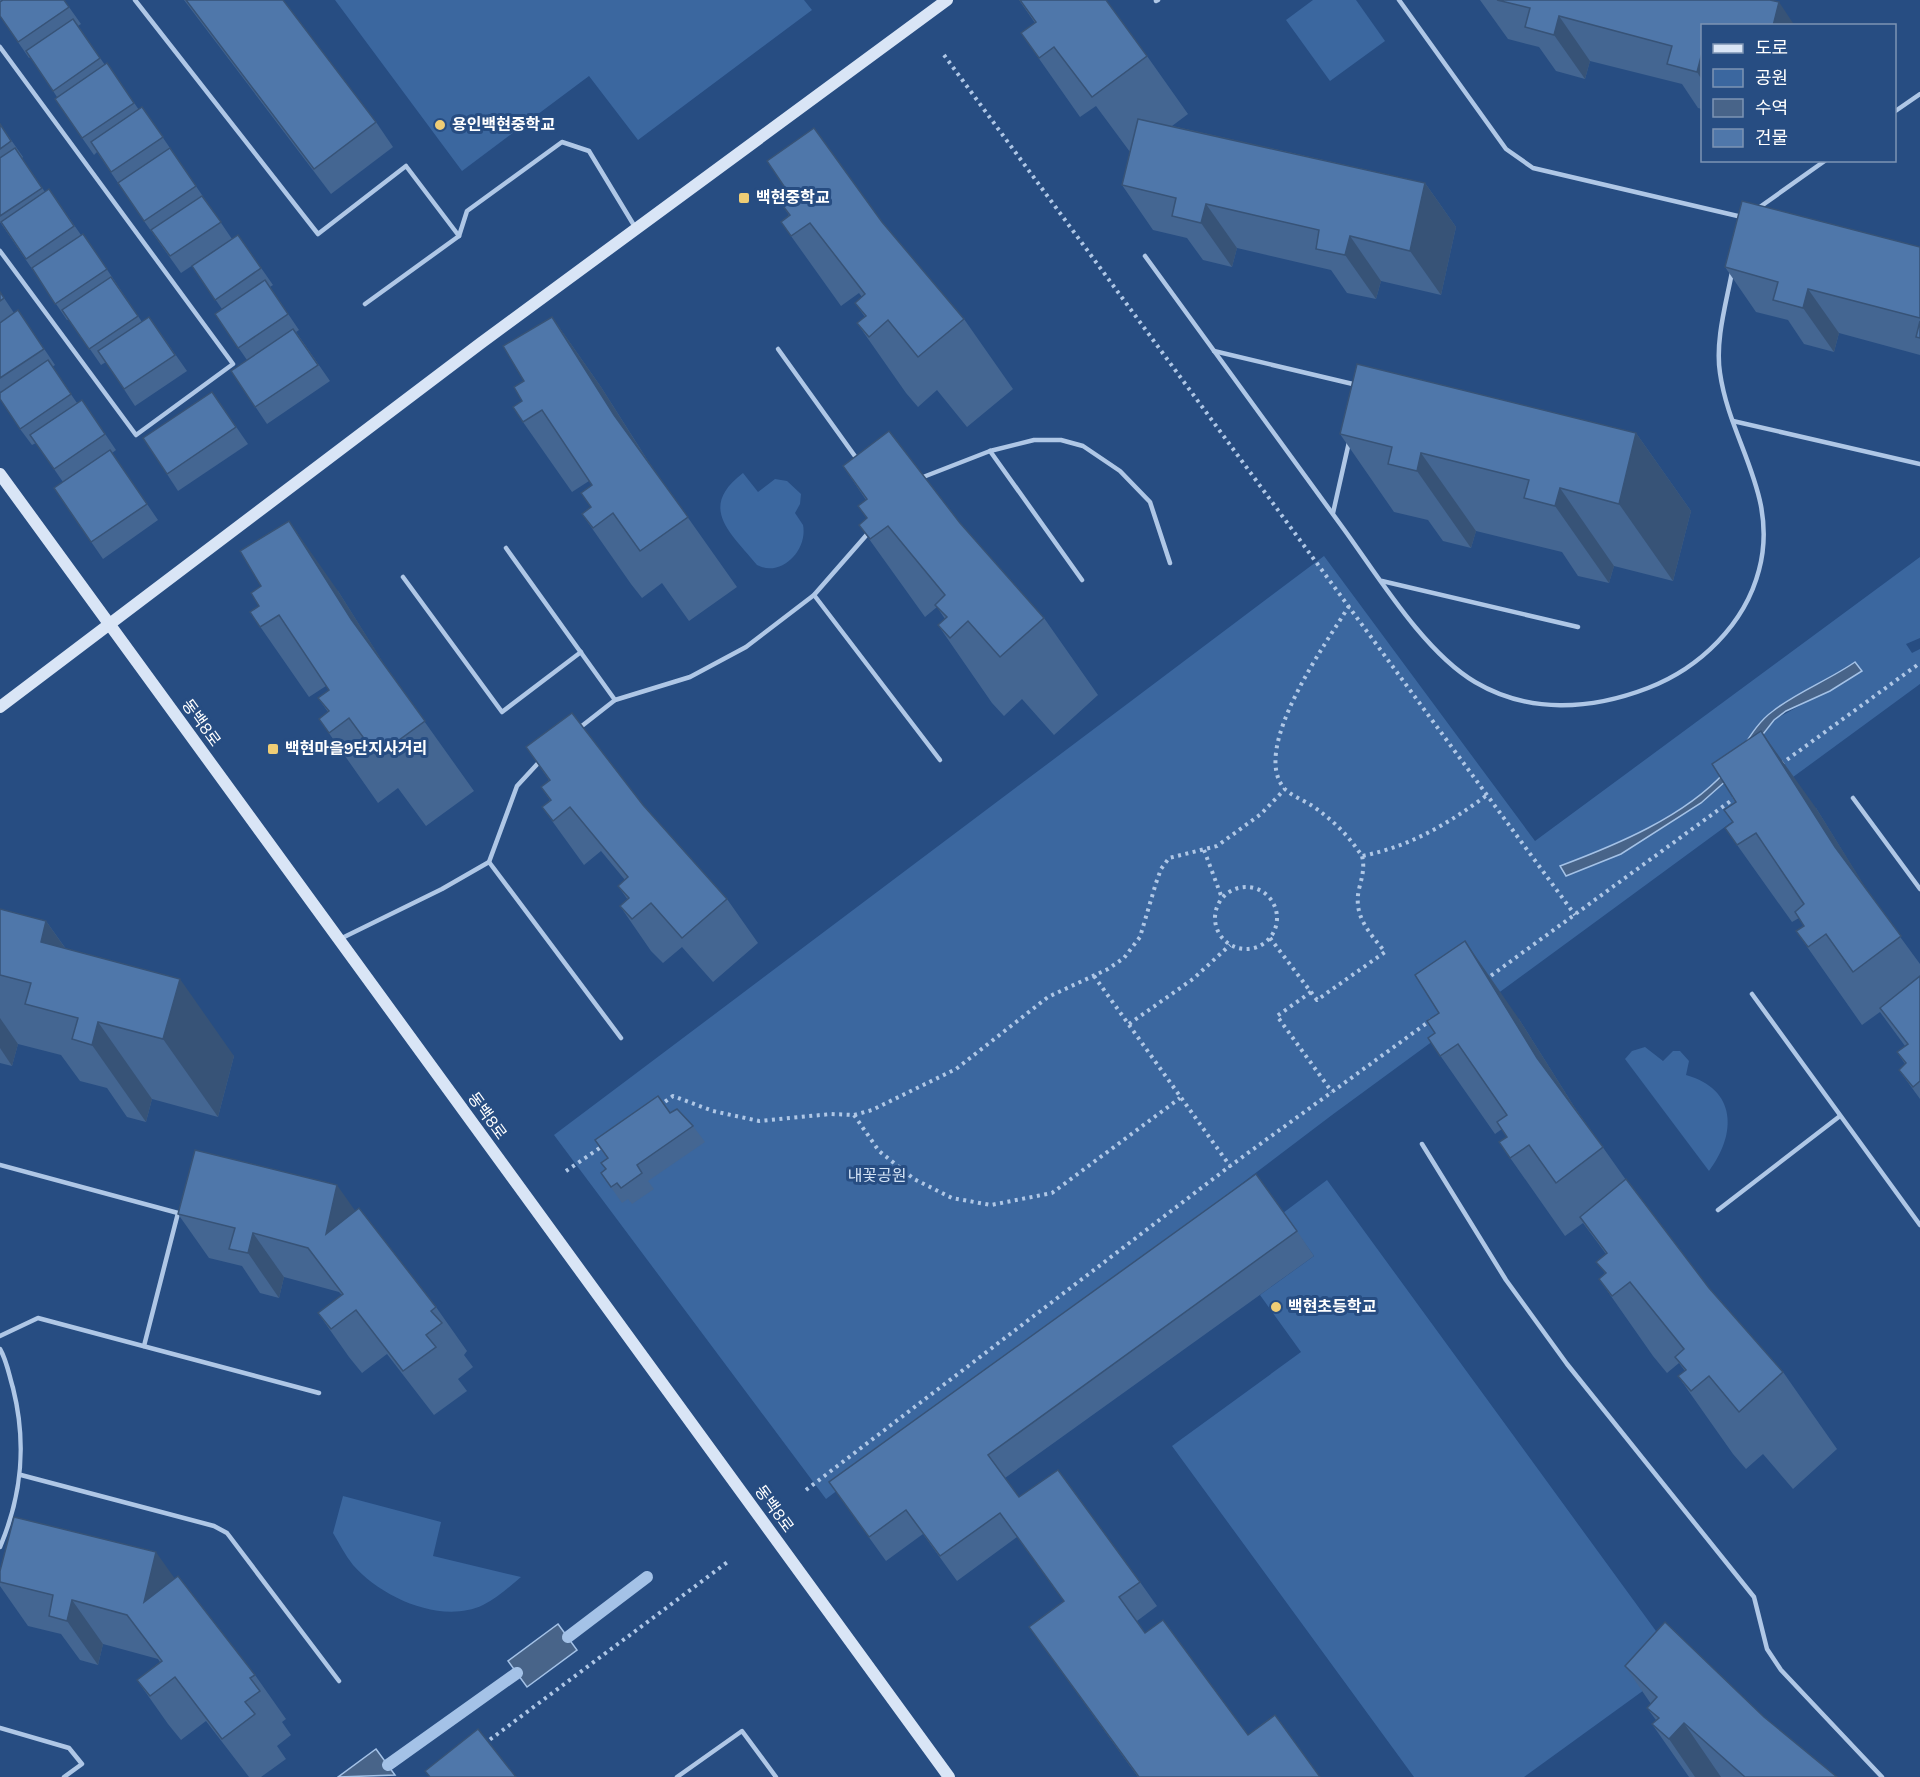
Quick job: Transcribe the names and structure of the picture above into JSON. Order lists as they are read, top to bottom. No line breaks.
{"streets":{"street":["동백8로"]},"parks":["내꽃공원"],"places":{"other":["용인백현중학교","백현초등학교"],"transit":["백현중학교","백현마을9단지사거리"]},"legend":["도로","공원","수역","건물"]}
